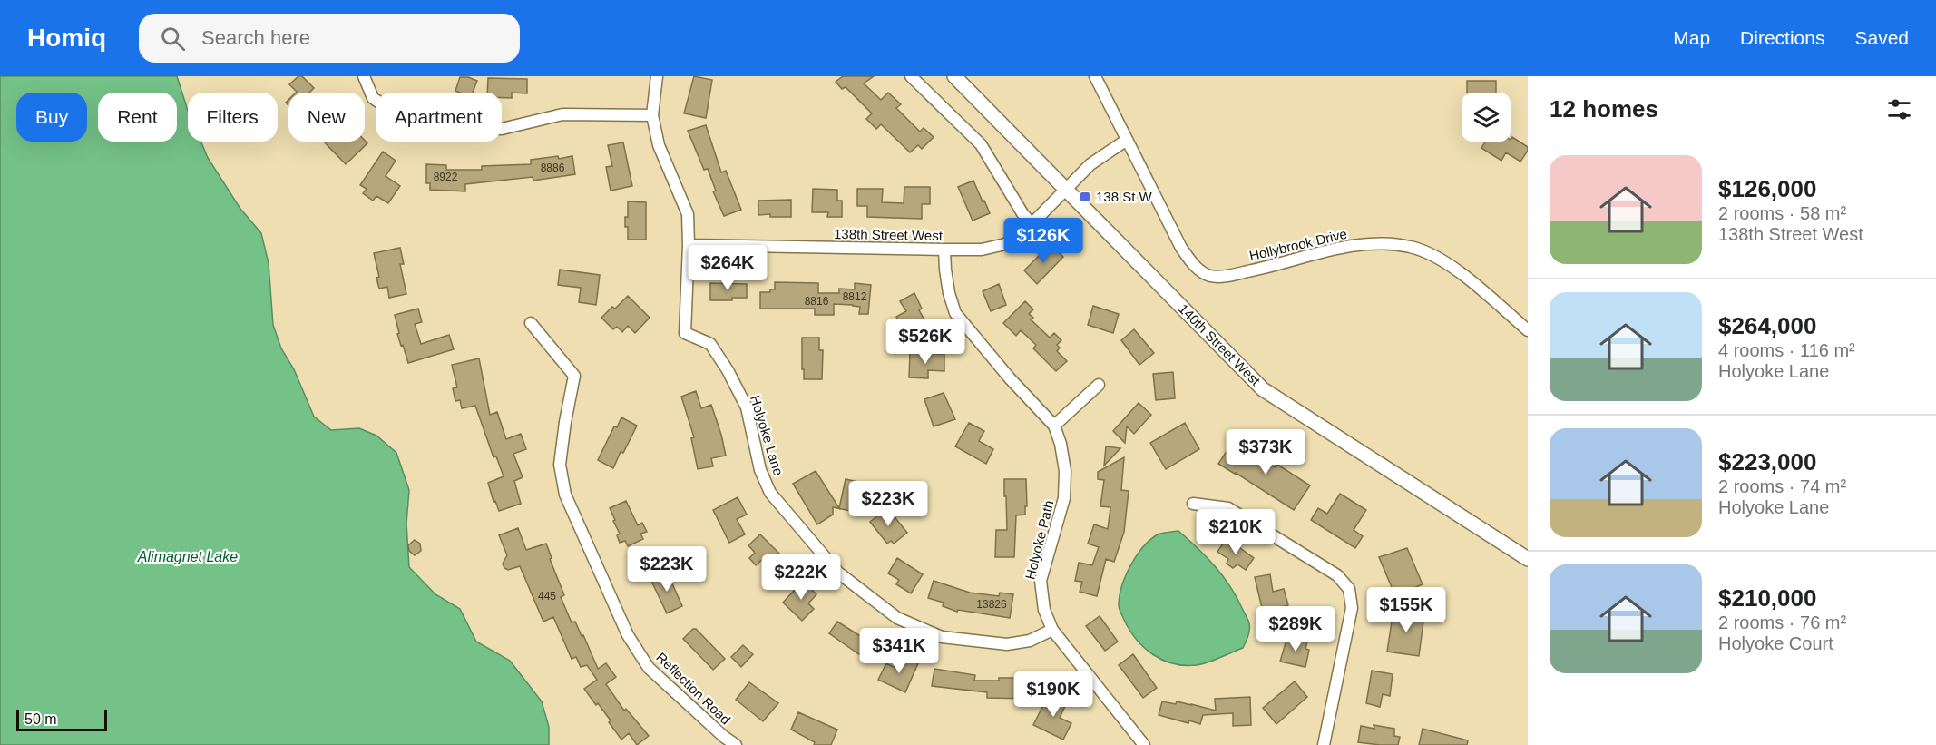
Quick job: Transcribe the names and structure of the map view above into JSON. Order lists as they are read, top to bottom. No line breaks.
{"streets":{"street":["138th Street West","Hollybrook Drive","140th Street West","Holyoke Lane","Holyoke Path","Reflection Road"]},"crossings":[["138th Street West","Hollybrook Drive"],["138th Street West","140th Street West"],["138th Street West","Holyoke Lane"],["138th Street West","Holyoke Path"],["Holyoke Lane","Holyoke Path"]],"water":["Alimagnet Lake"],"places":{"transit":["138 St W"]},"house_numbers":["8886","8922","8812","8816","445","13826"],"scale_bar":"50 m","page":{"header":"Homiq","search":"Search here","nav":["Map","Directions","Saved"],"heading":"12 homes","chip":["Buy","Rent","Filters","New","Apartment"],"list":[{"name":"$126,000","note":"2 rooms · 58 m² · 138th Street West"},{"name":"$264,000","note":"4 rooms · 116 m² · Holyoke Lane"},{"name":"$223,000","note":"2 rooms · 74 m² · Holyoke Lane"},{"name":"$210,000","note":"2 rooms · 76 m² · Holyoke Court"}],"price":["$126K","$264K","$526K","$373K","$223K","$210K","$223K","$222K","$155K","$289K","$341K","$190K"],"scale":"50 m"}}
